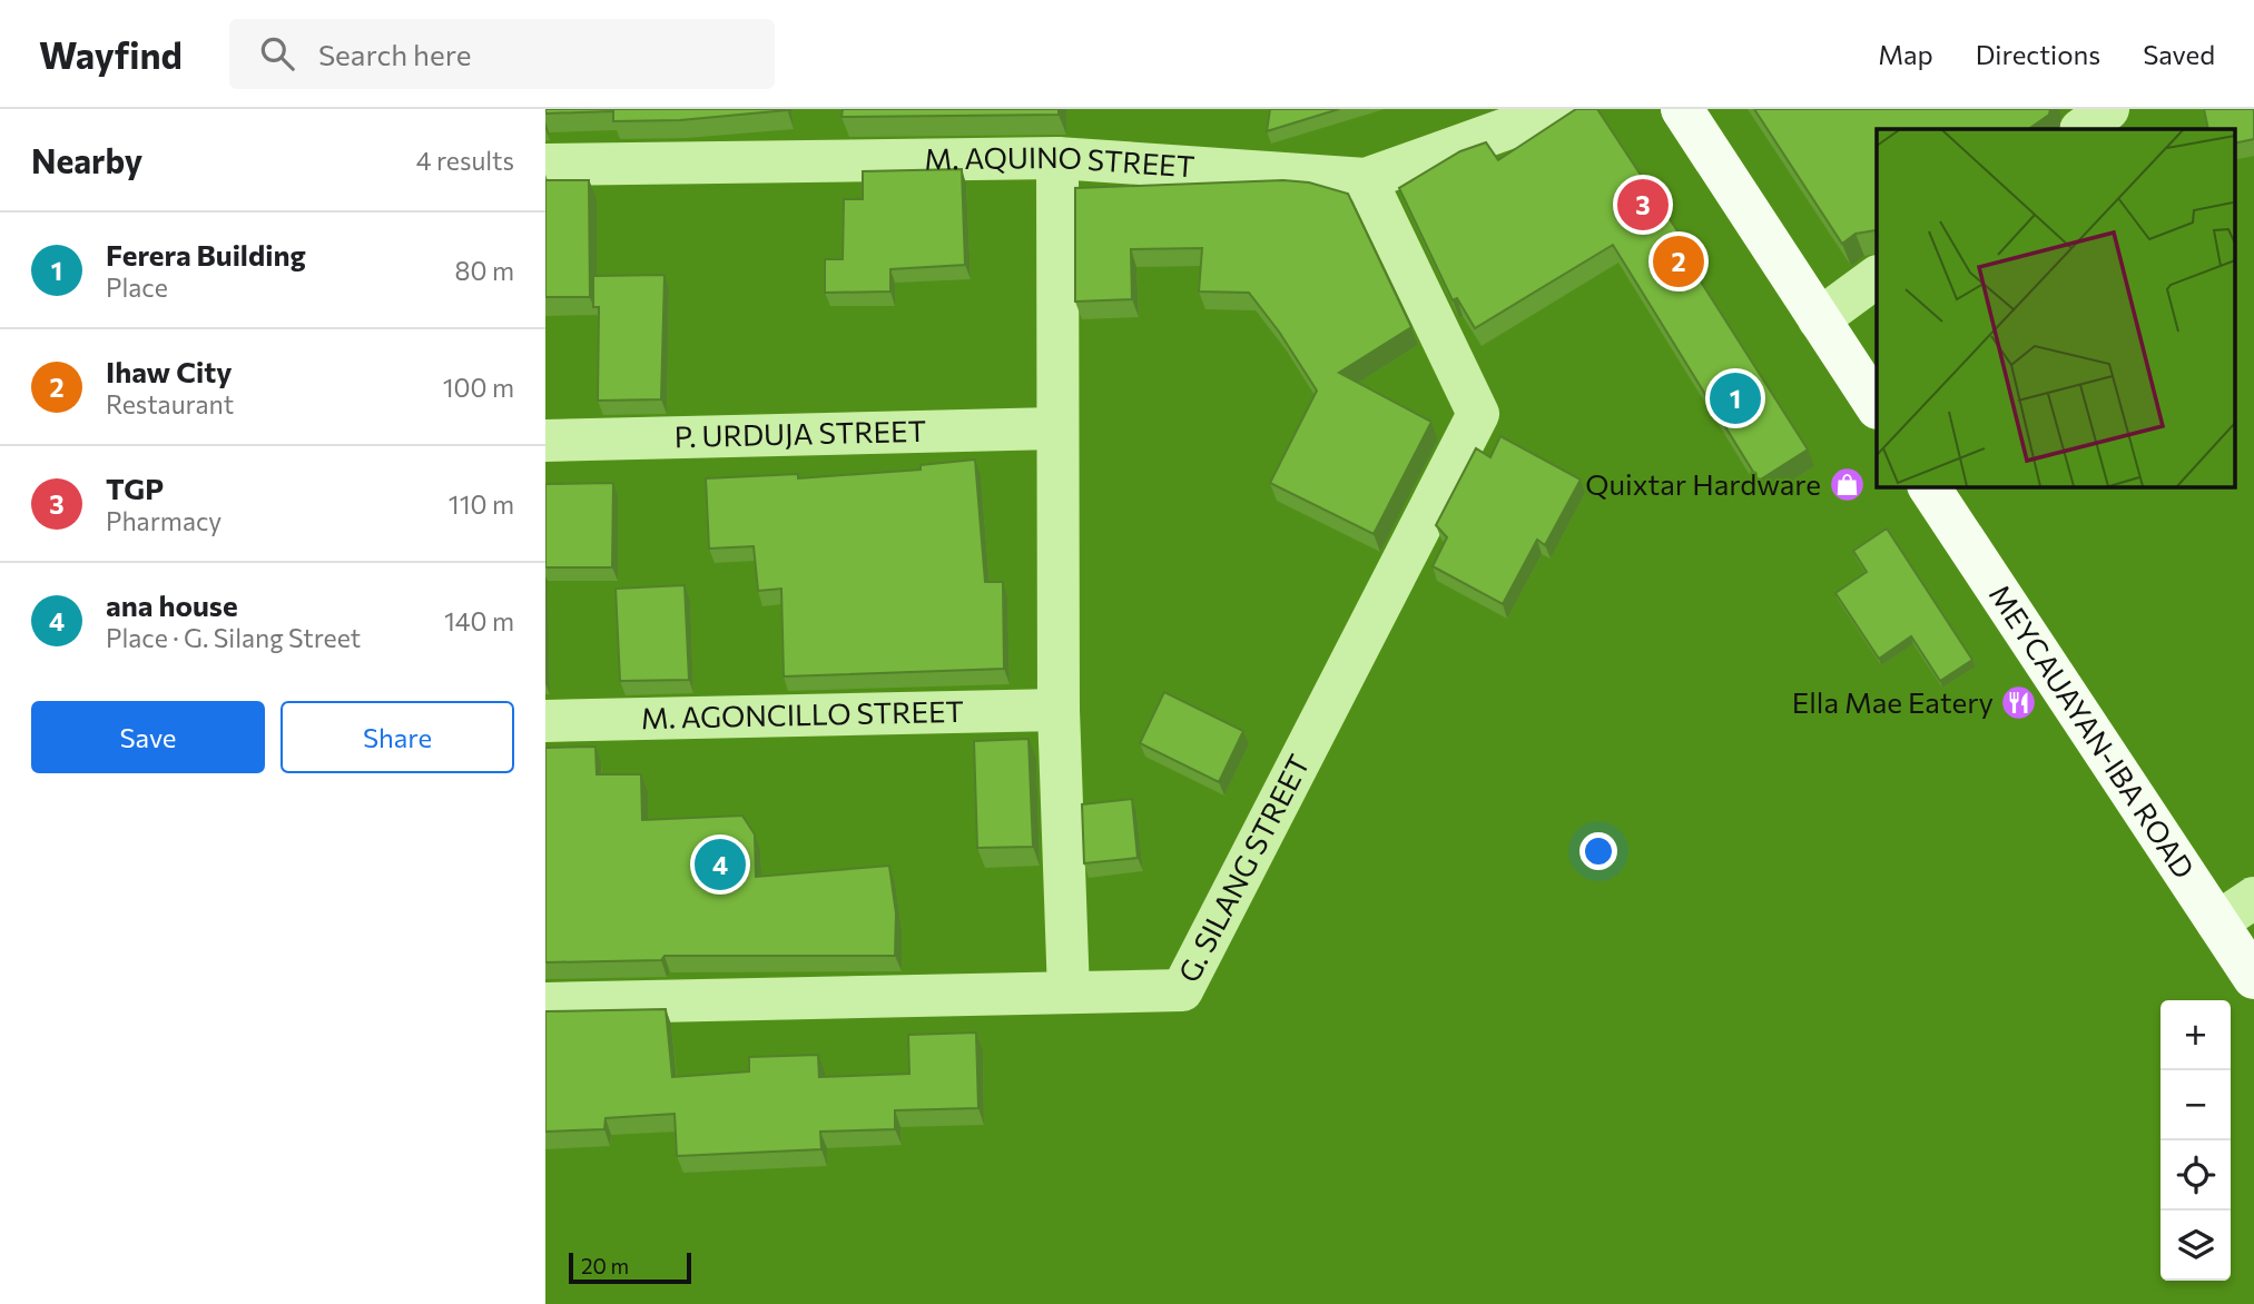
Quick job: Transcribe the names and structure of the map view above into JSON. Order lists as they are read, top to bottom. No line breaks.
{"streets":{"main road":["MEYCAUAYAN-IBA ROAD"],"street":["M. AQUINO STREET","P. URDUJA STREET","M. AGONCILLO STREET","G. SILANG STREET"]},"crossings":[["M. AQUINO STREET","G. SILANG STREET"]],"places":{"shop":["Quixtar Hardware"],"restaurant":["Ella Mae Eatery"]},"scale_bar":"20 m","page":{"header":"Wayfind","search":"Search here","nav":["Map","Directions","Saved"],"heading":["Nearby","4 results"],"pins":["3","2","1","4"],"list":[{"mark":"1","name":"Ferera Building","note":"Place","value":"80 m"},{"mark":"2","name":"Ihaw City","note":"Restaurant","value":"100 m"},{"mark":"3","name":"TGP","note":"Pharmacy","value":"110 m"},{"mark":"4","name":"ana house","note":"Place · G. Silang Street","value":"140 m"}],"buttons":["Save","Share"],"map_buttons":["+","−"],"scale":"20 m"}}
